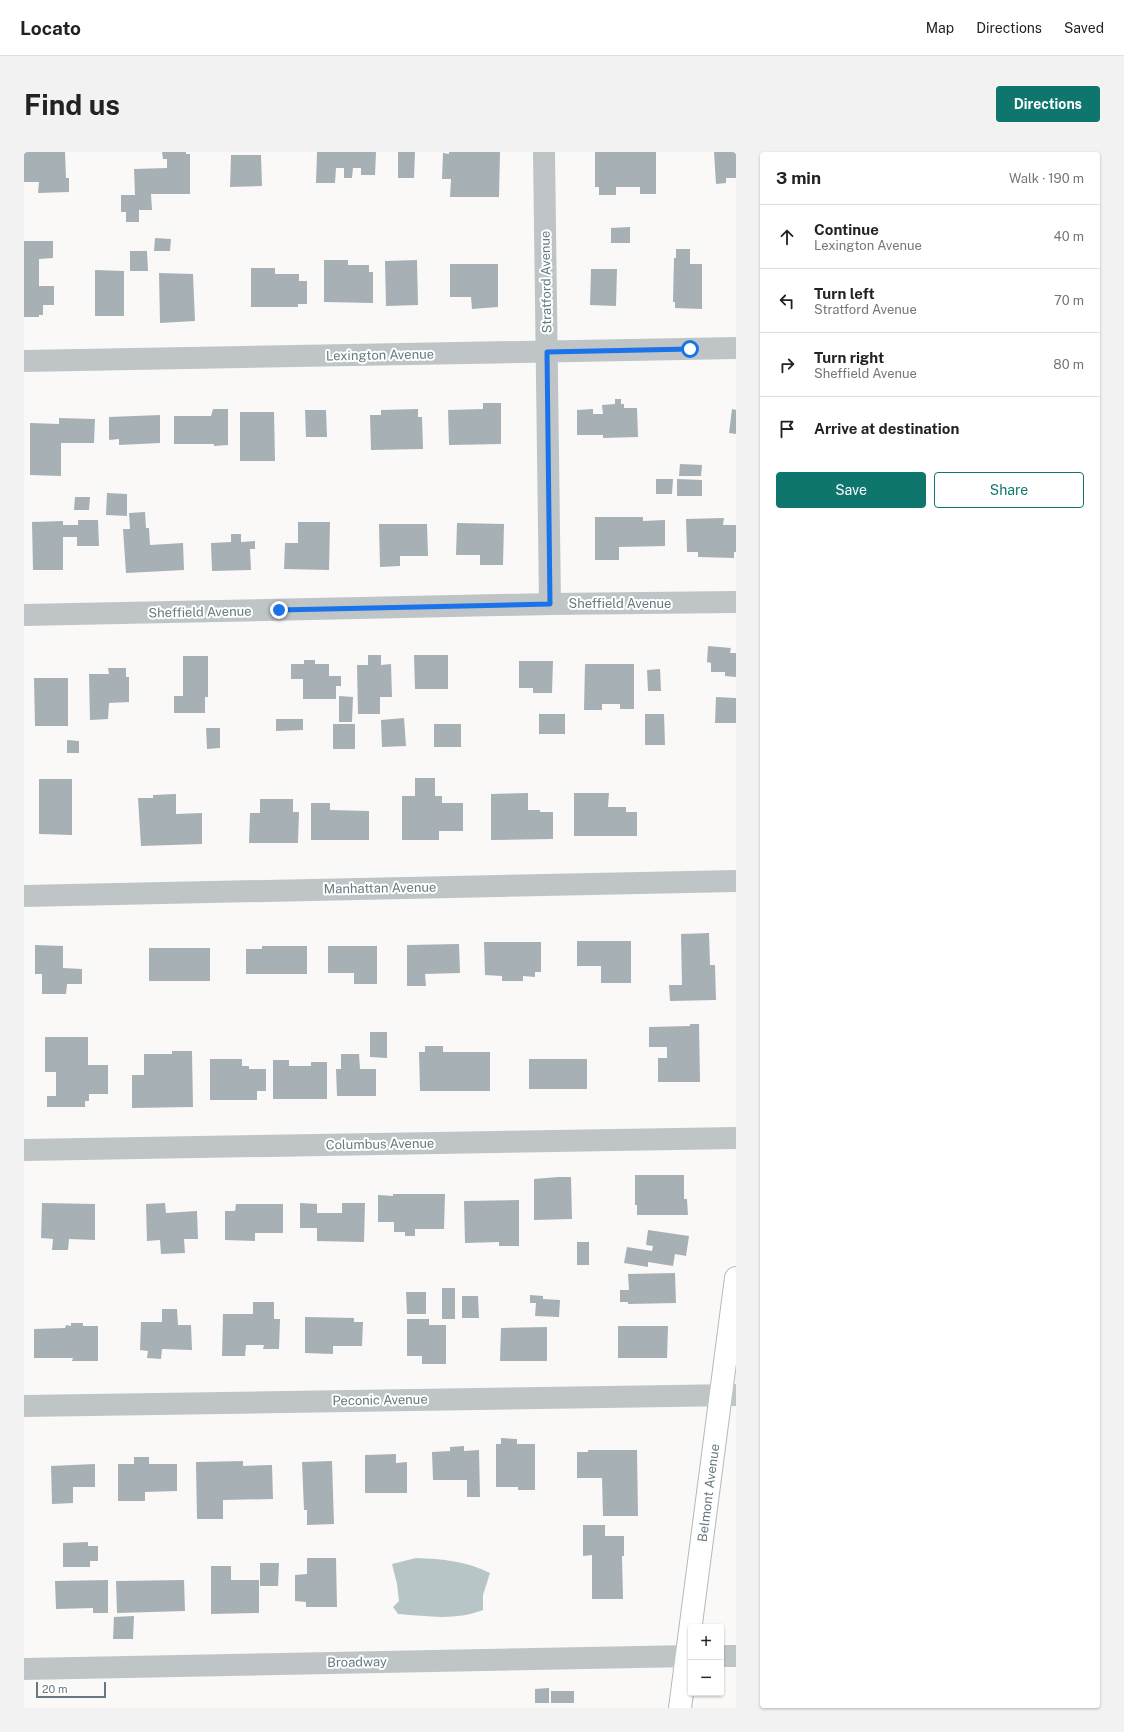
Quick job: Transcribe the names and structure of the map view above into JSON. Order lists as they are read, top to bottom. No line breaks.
{"streets":{"main road":["Belmont Avenue"],"street":["Stratford Avenue","Lexington Avenue","Sheffield Avenue","Manhattan Avenue","Columbus Avenue","Peconic Avenue","Broadway"]},"crossings":[["Stratford Avenue","Lexington Avenue"],["Stratford Avenue","Sheffield Avenue"],["Peconic Avenue","Belmont Avenue"]],"scale_bar":"20 m","page":{"header":"Locato","nav":["Map","Directions","Saved"],"buttons":["Directions",["Save","Share"]],"title":"Find us","heading":["3 min","Walk · 190 m"],"list":[["Continue","Lexington Avenue","40 m"],["Turn left","Stratford Avenue","70 m"],["Turn right","Sheffield Avenue","80 m"],"Arrive at destination"],"map_buttons":["+","−"],"scale":"20 m"}}
